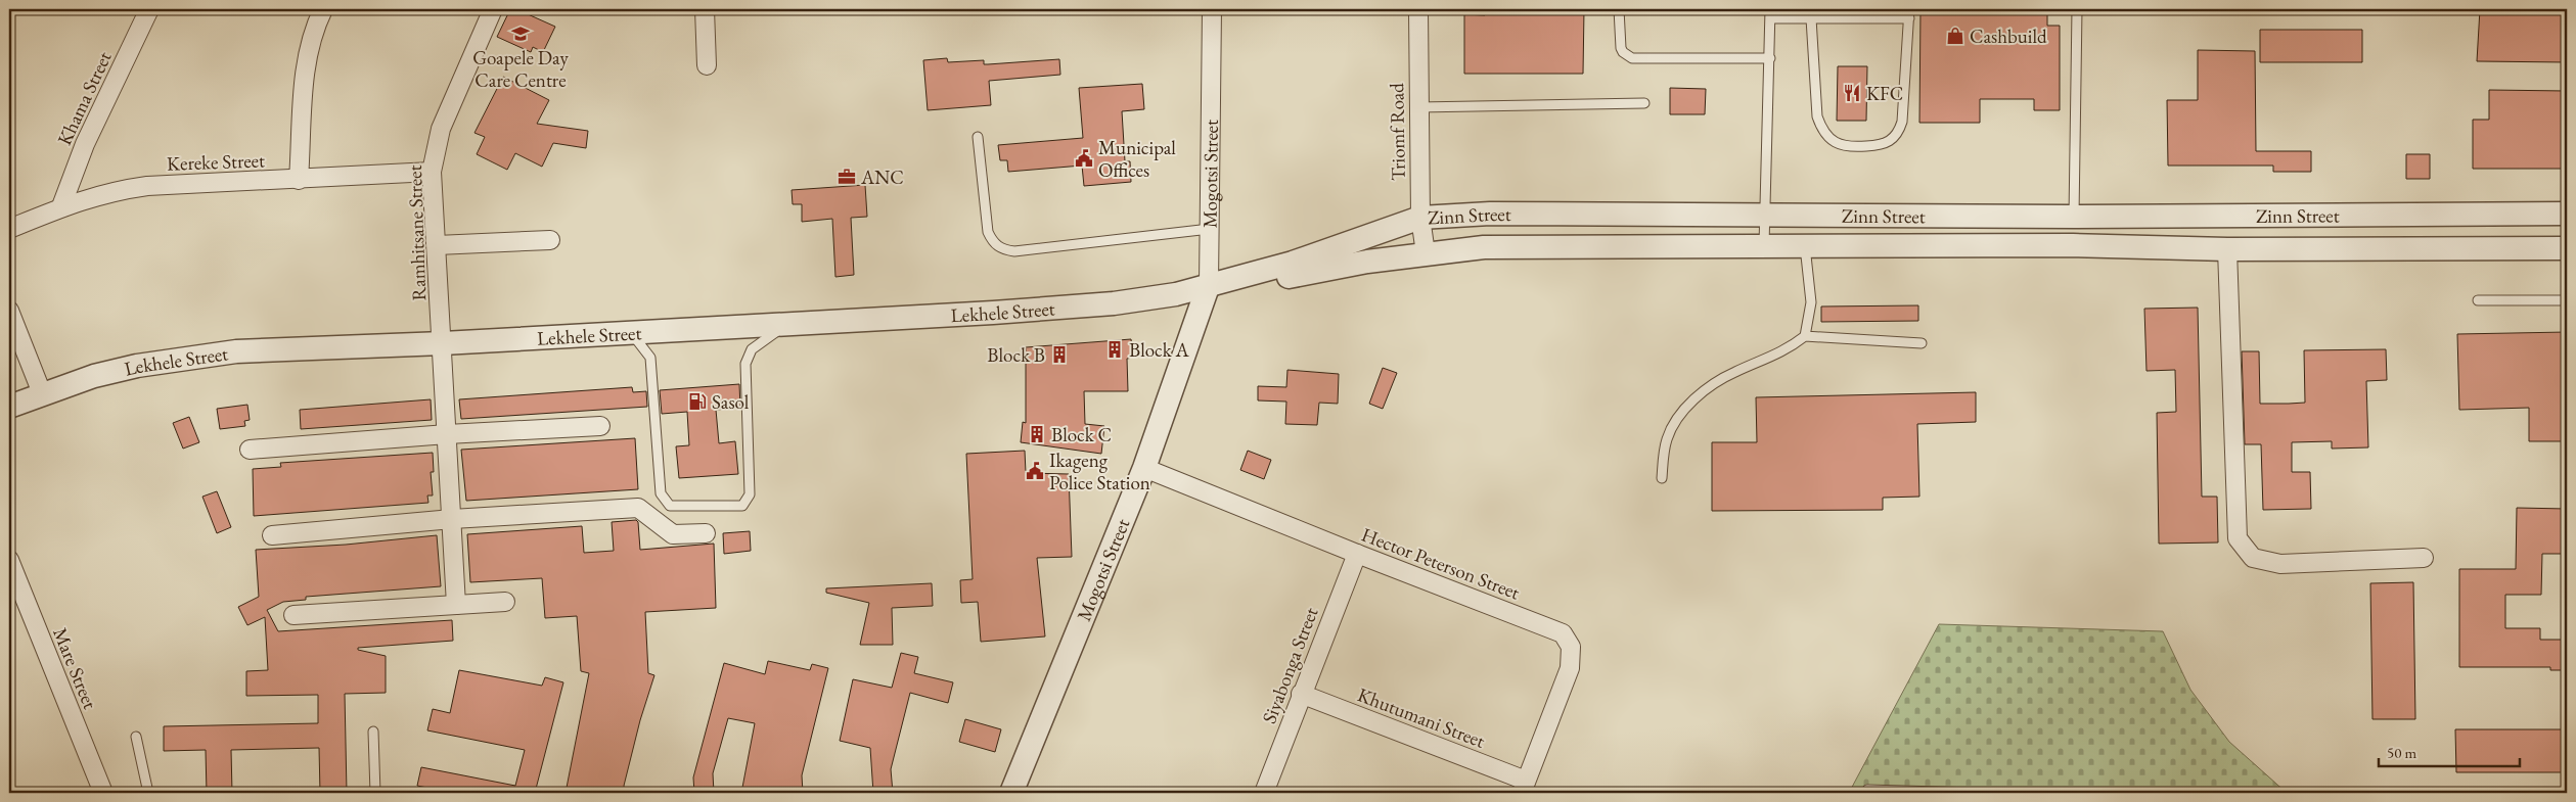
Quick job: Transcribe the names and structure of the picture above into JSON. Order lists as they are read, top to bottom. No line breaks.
{"streets":{"street":["Khama Street","Triomf Road","Kereke Street","Mogotsi Street","Zinn Street","Ramhitsane Street","Lekhele Street","Hector Peterson Street","Siyabonga Street","Mare Street","Khutumani Street"]},"crossings":[["Khama Street","Kereke Street"],["Triomf Road","Zinn Street"],["Kereke Street","Ramhitsane Street"],["Mogotsi Street","Zinn Street"],["Mogotsi Street","Lekhele Street"],["Mogotsi Street","Hector Peterson Street"],["Zinn Street","Lekhele Street"],["Ramhitsane Street","Lekhele Street"],["Hector Peterson Street","Siyabonga Street"],["Hector Peterson Street","Khutumani Street"],["Siyabonga Street","Khutumani Street"]],"places":{"school or university":["Goapele Day Care Centre"],"shop":["Cashbuild"],"restaurant":["KFC"],"public building":["Municipal Offices","Ikageng Police Station"],"office":["ANC"],"building":["Block A","Block B","Block C"],"fuel station":["Sasol"]},"scale_bar":"50 m"}
